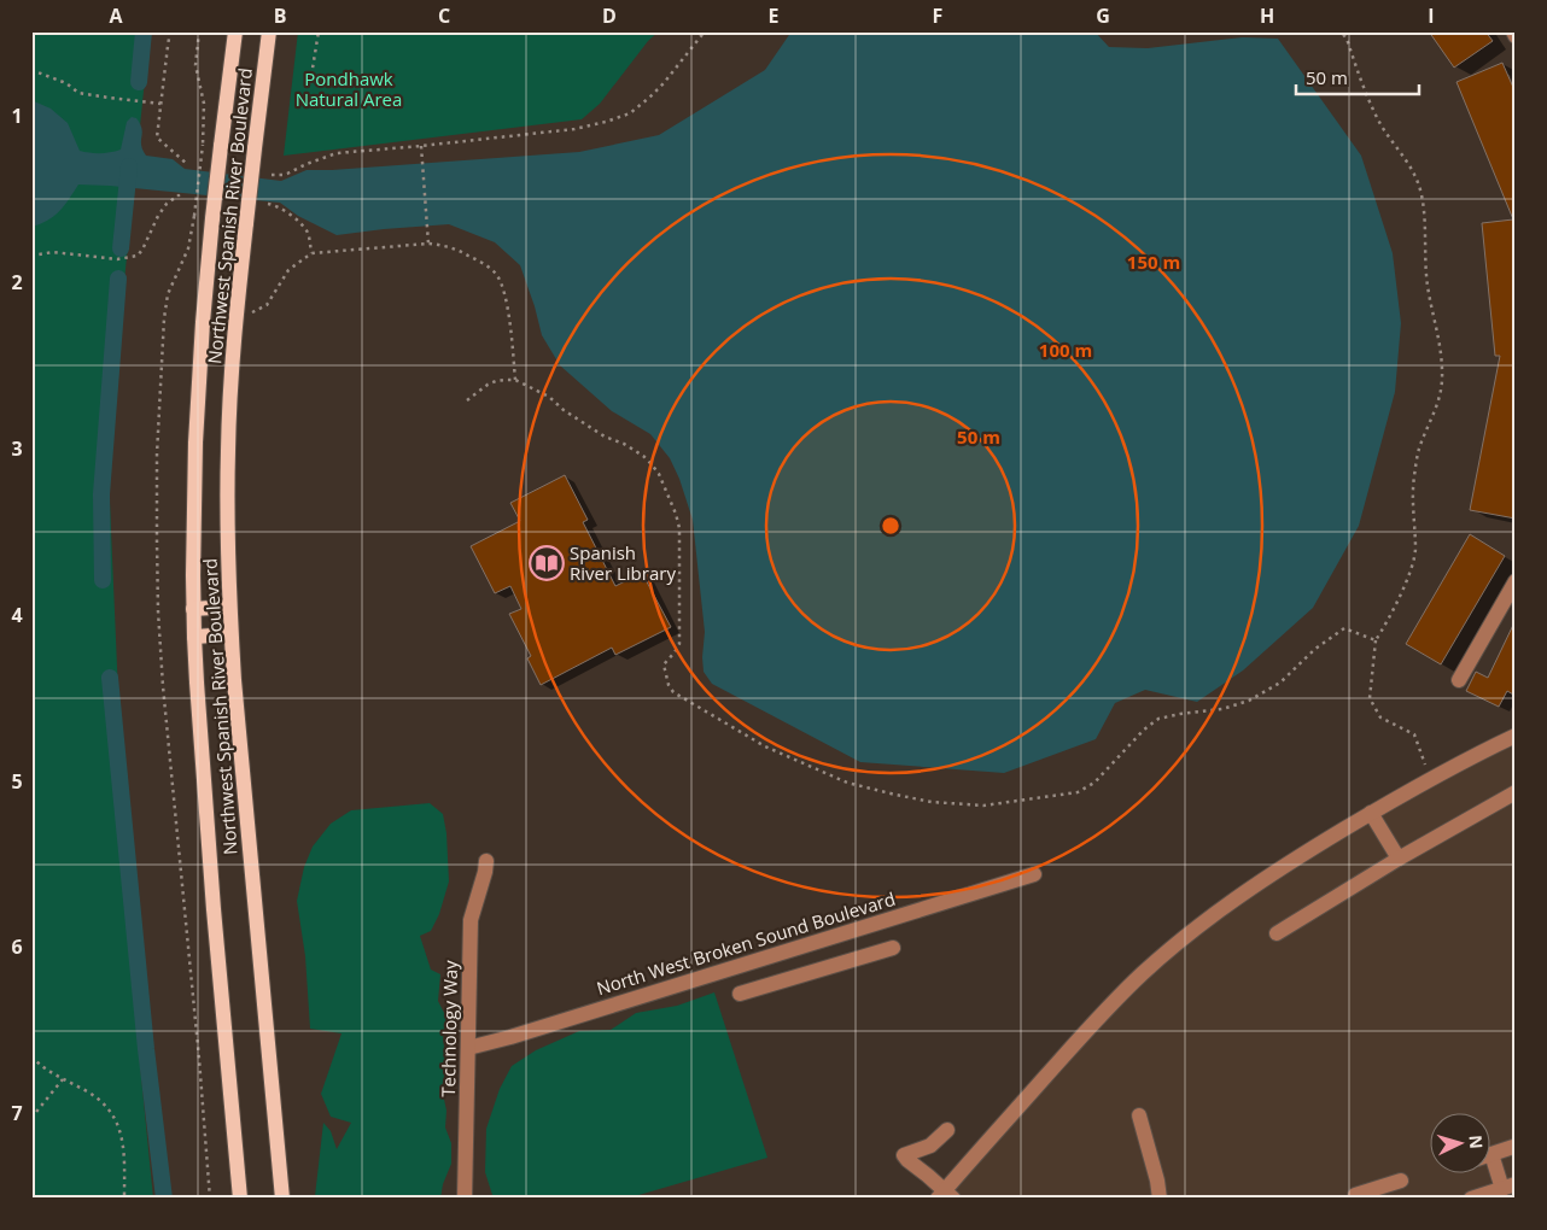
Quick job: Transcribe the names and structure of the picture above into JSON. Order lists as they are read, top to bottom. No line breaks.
{"streets":{"main road":["Northwest Spanish River Boulevard"],"street":["North West Broken Sound Boulevard","Technology Way"]},"crossings":[["North West Broken Sound Boulevard","Technology Way"]],"parks":["Pondhawk Natural Area"],"places":{"library":["Spanish River Library"]},"scale_bar":"50 m","north":"right","grid":{"columns":["A","B","C","D","E","F","G","H","I"],"rows":["1","2","3","4","5","6","7"]},"rings":["150 m","100 m","50 m"]}
